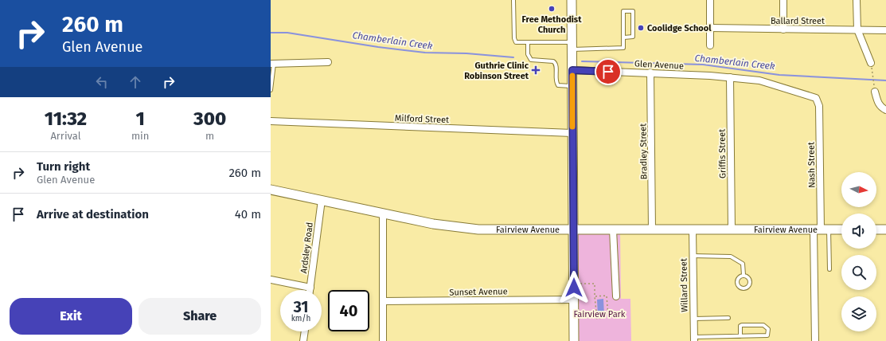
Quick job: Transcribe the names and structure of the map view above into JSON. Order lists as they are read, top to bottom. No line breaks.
{"streets":{"street":["Ballard Street","Glen Avenue","Milford Street","Bradley Street","Griffis Street","Nash Street","Fairview Avenue","Ardsley Road","Willard Street","Sunset Avenue"]},"crossings":[["Glen Avenue","Bradley Street"],["Glen Avenue","Griffis Street"],["Glen Avenue","Nash Street"],["Bradley Street","Fairview Avenue"],["Griffis Street","Fairview Avenue"],["Nash Street","Fairview Avenue"],["Fairview Avenue","Ardsley Road"],["Fairview Avenue","Willard Street"]],"water":["Chamberlain Creek"],"parks":["Fairview Park"],"places":{"other":["Free Methodist Church","Coolidge School"],"health":["Guthrie Clinic Robinson Street"]},"north":"right","page":{"turn":["260 m","Glen Avenue"],"eta":["11:32","Arrival","1","min","300","m"],"list":[{"name":"Turn right","note":"Glen Avenue","value":"260 m"},{"name":"Arrive at destination","value":"40 m"}],"speed":"31 km/h","limit":"40","buttons":["Exit","Share"]}}
